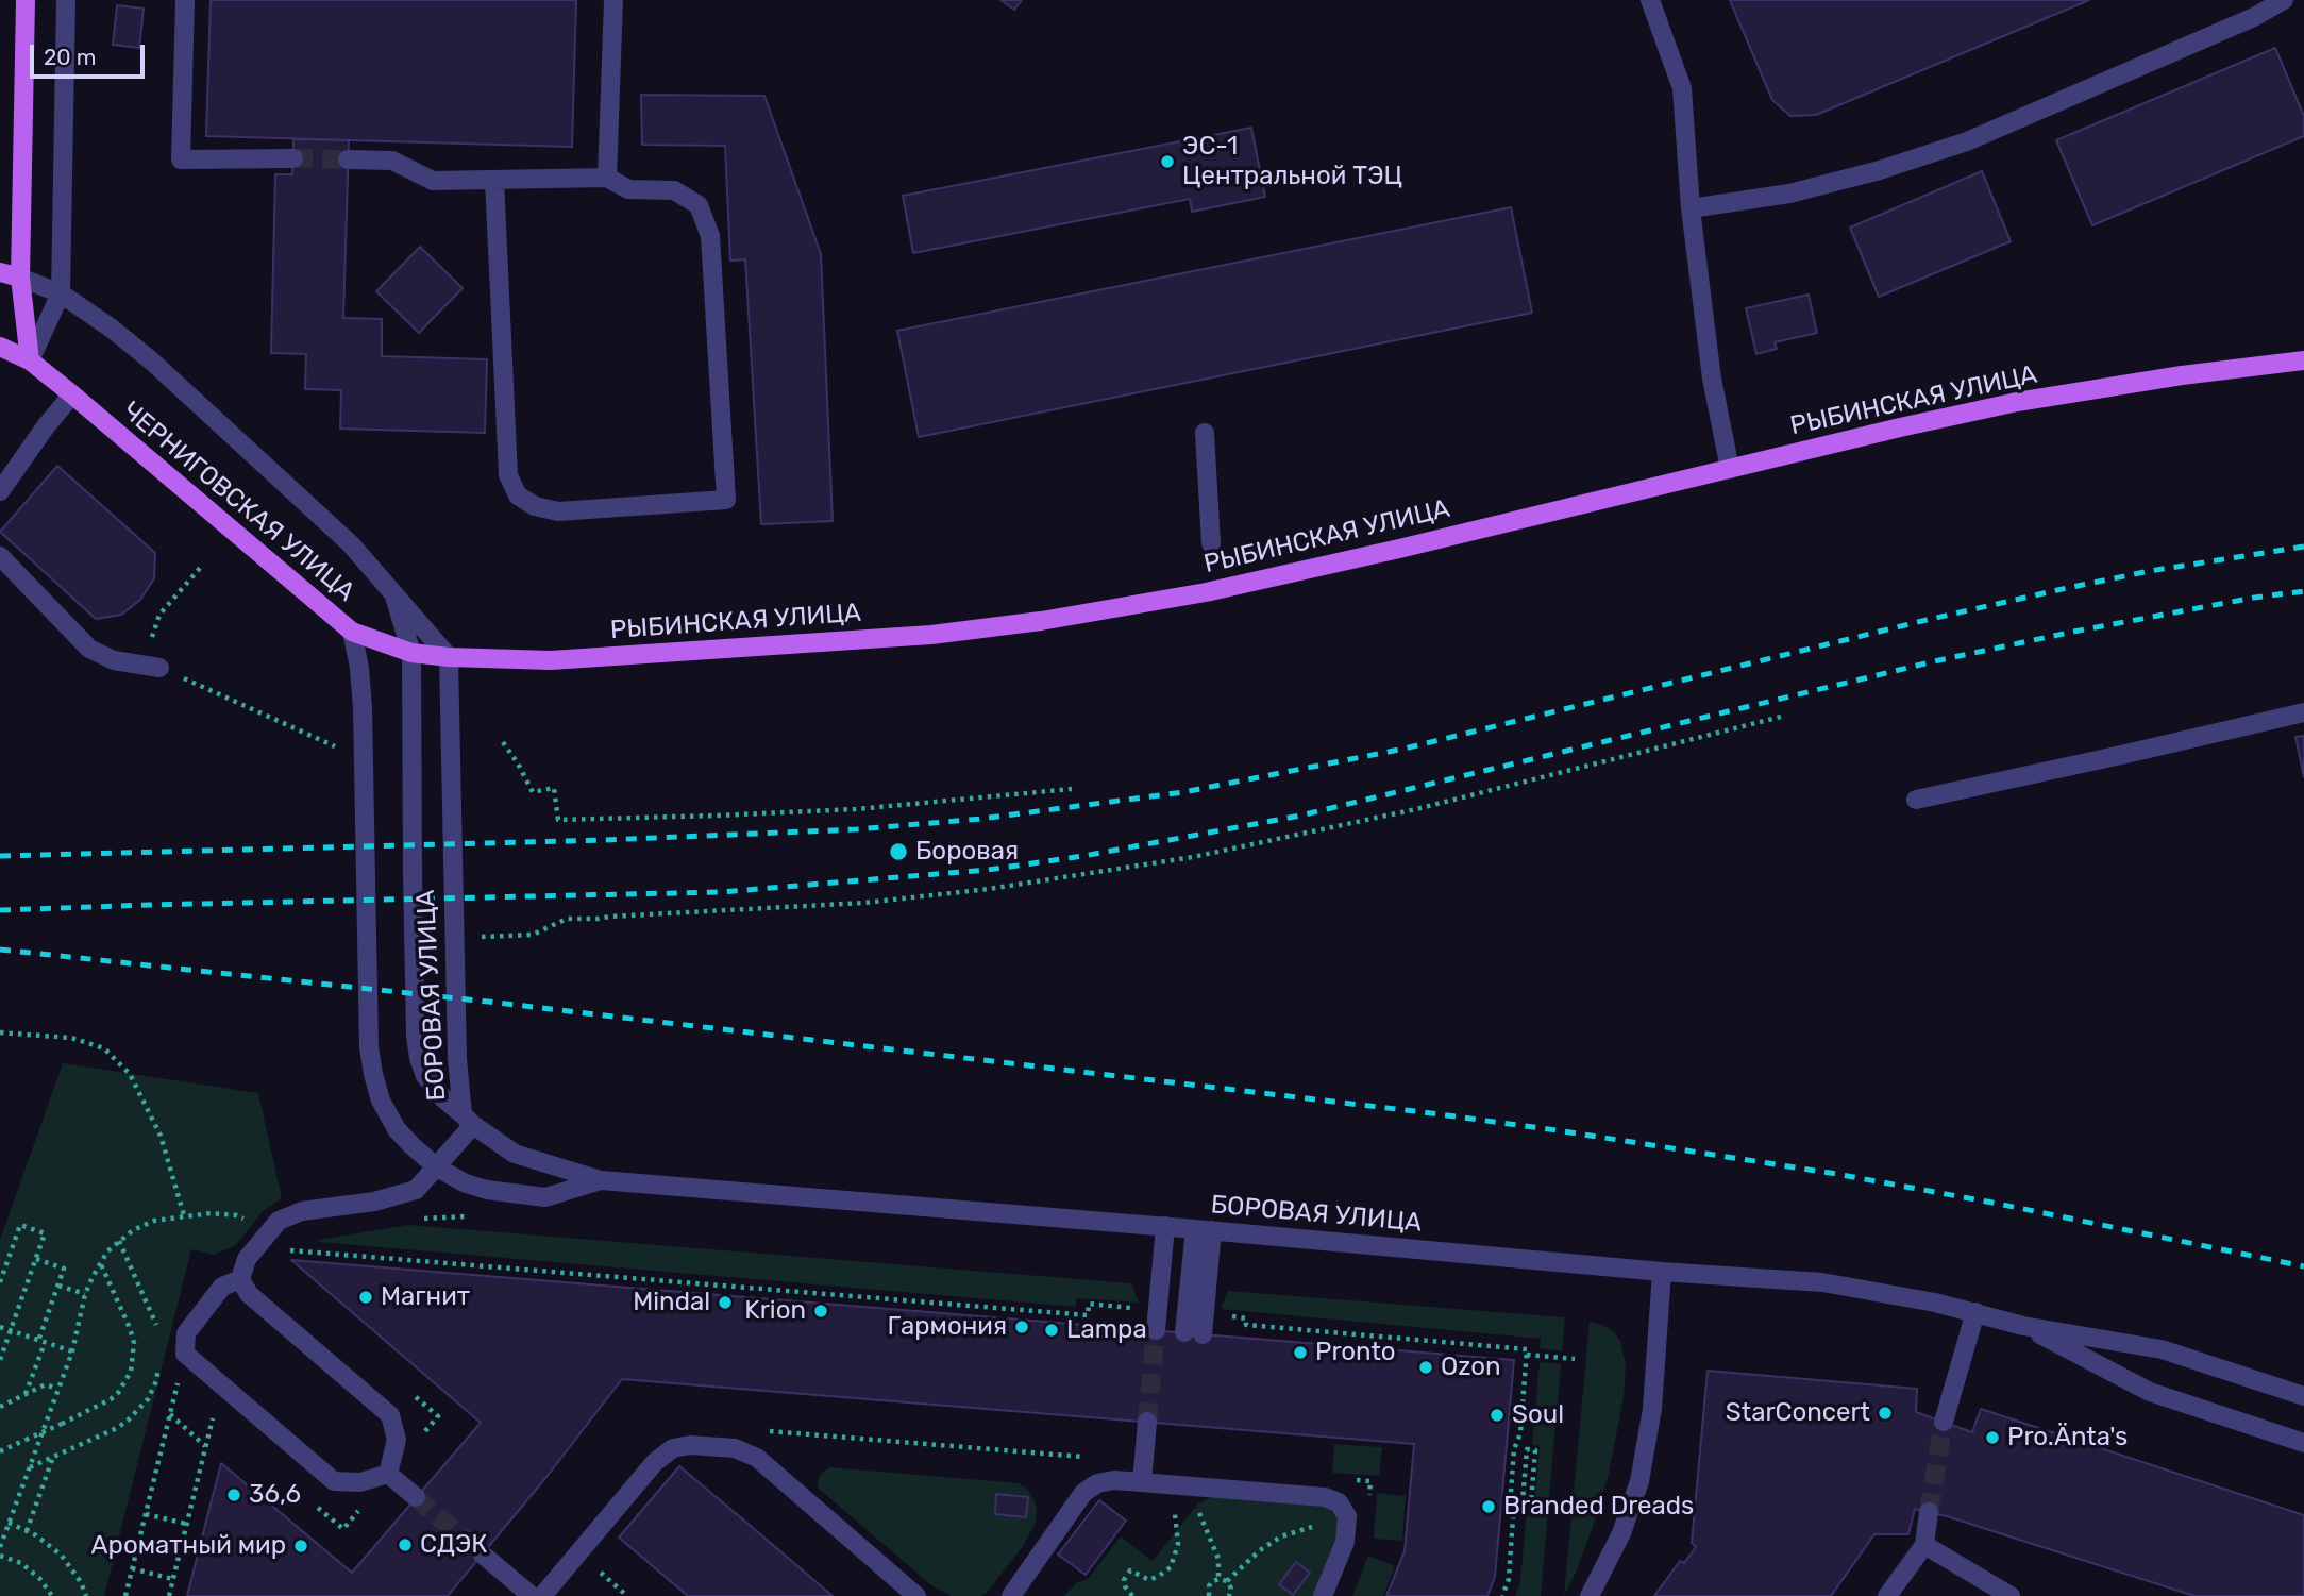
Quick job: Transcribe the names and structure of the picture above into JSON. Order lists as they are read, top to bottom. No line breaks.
{"streets":{"main road":["РЫБИНСКАЯ УЛИЦА","ЧЕРНИГОВСКАЯ УЛИЦА"],"street":["БОРОВАЯ УЛИЦА"]},"crossings":[["РЫБИНСКАЯ УЛИЦА","ЧЕРНИГОВСКАЯ УЛИЦА"],["РЫБИНСКАЯ УЛИЦА","БОРОВАЯ УЛИЦА"],["ЧЕРНИГОВСКАЯ УЛИЦА","БОРОВАЯ УЛИЦА"]],"places":["ЭС-1 Центральной ТЭЦ","Боровая","Магнит","Mindal","Krion","Гармония","Lampa","Pronto","Ozon","StarConcert","Soul","Pro.Änta's","36,6","Branded Dreads","СДЭК","Ароматный мир"],"scale_bar":"20 m"}
